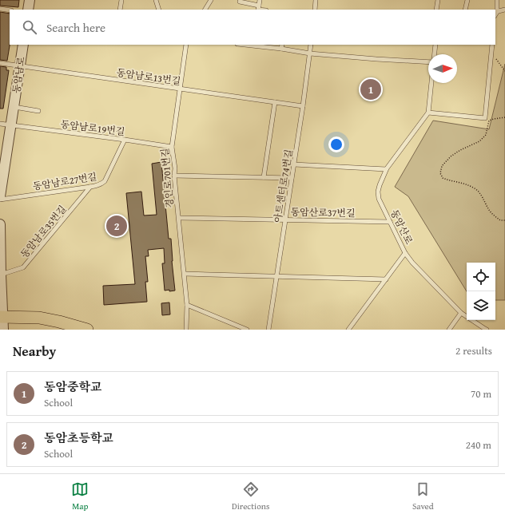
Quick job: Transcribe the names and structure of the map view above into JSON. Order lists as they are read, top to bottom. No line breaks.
{"streets":{"street":["동암남로"],"lane":["동암남로13번길","동암남로19번길","경인로701번길","동암남로27번길","아트센터로74번길","동암산로37번길","동암산로","동암남로35번길"]},"crossings":[["동암남로","동암남로13번길"],["동암남로","동암남로19번길"],["동암남로13번길","경인로701번길"],["동암남로13번길","아트센터로74번길"],["동암남로19번길","경인로701번길"],["동암남로19번길","동암남로27번길"],["경인로701번길","동암산로37번길"],["동암남로27번길","동암남로35번길"],["아트센터로74번길","동암산로37번길"],["동암산로37번길","동암산로"]],"north":"right","page":{"search":"Search here","pins":["1","2"],"heading":["Nearby","2 results"],"list":[{"mark":"1","name":"동암중학교","note":"School","value":"70 m"},{"mark":"2","name":"동암초등학교","note":"School","value":"240 m"}],"nav":["Map","Directions","Saved"]}}
